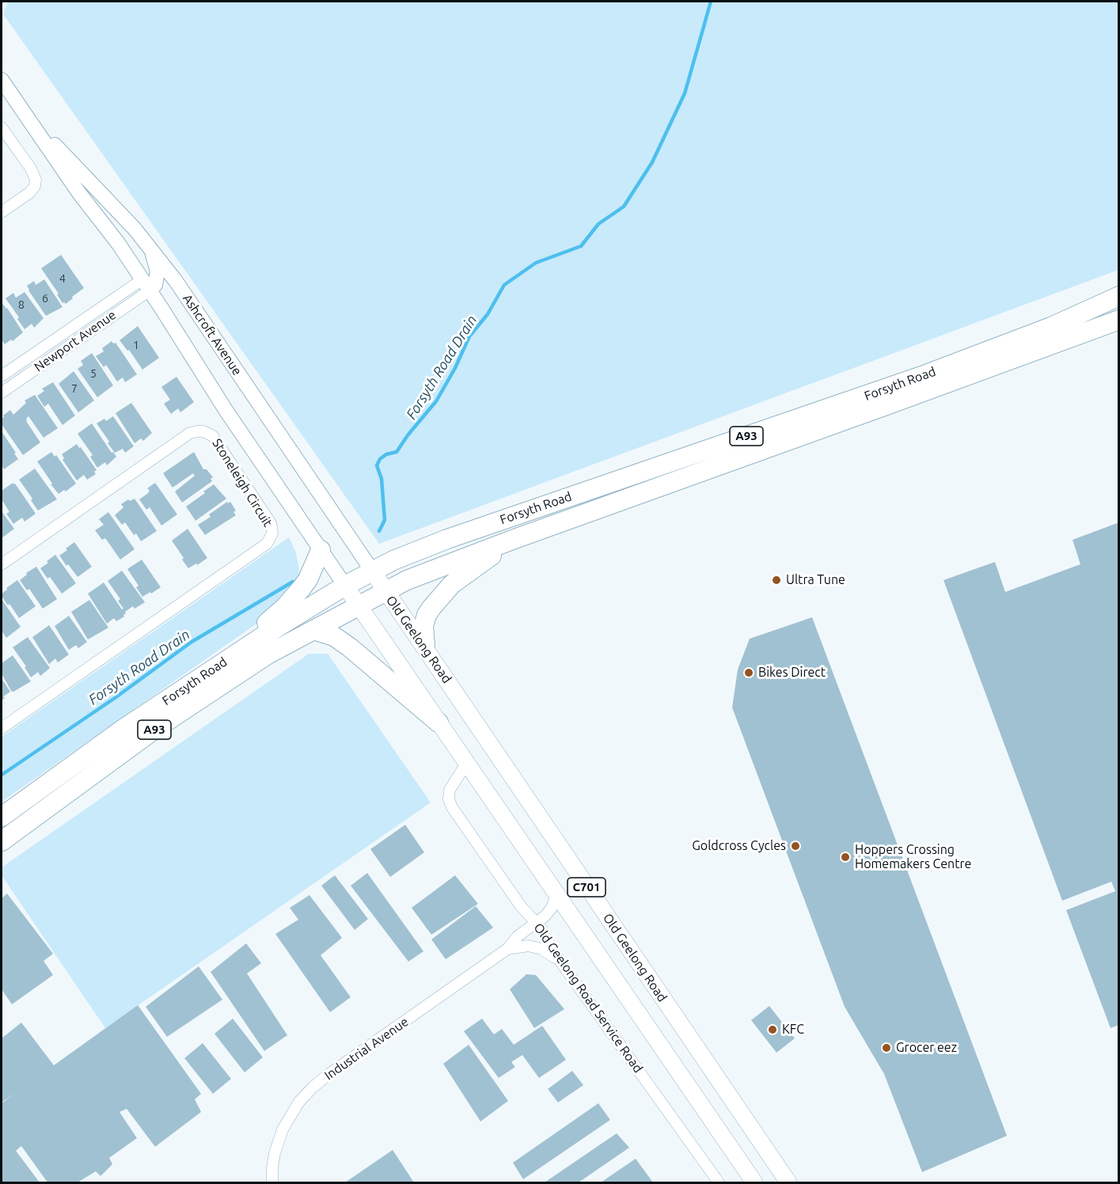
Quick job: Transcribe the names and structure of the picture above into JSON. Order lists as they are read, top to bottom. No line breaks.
{"streets":{"highway":["Forsyth Road","A93"],"main road":["Ashcroft Avenue","Old Geelong Road","C701"],"street":["Newport Avenue","Stoneleigh Circuit","Old Geelong Road Service Road","Industrial Avenue"]},"crossings":[["Ashcroft Avenue","Newport Avenue"],["Ashcroft Avenue","Forsyth Road"],["Ashcroft Avenue","C701"],["Forsyth Road","Old Geelong Road"],["Forsyth Road","C701"],["Old Geelong Road","C701"],["C701","Old Geelong Road Service Road"],["C701","Industrial Avenue"],["Old Geelong Road Service Road","Industrial Avenue"]],"water":["Forsyth Road Drain"],"places":["Ultra Tune","Bikes Direct","Goldcross Cycles","Hoppers Crossing Homemakers Centre","KFC","Grocer eez"],"house_numbers":["4","6","8","1","5","7"]}
